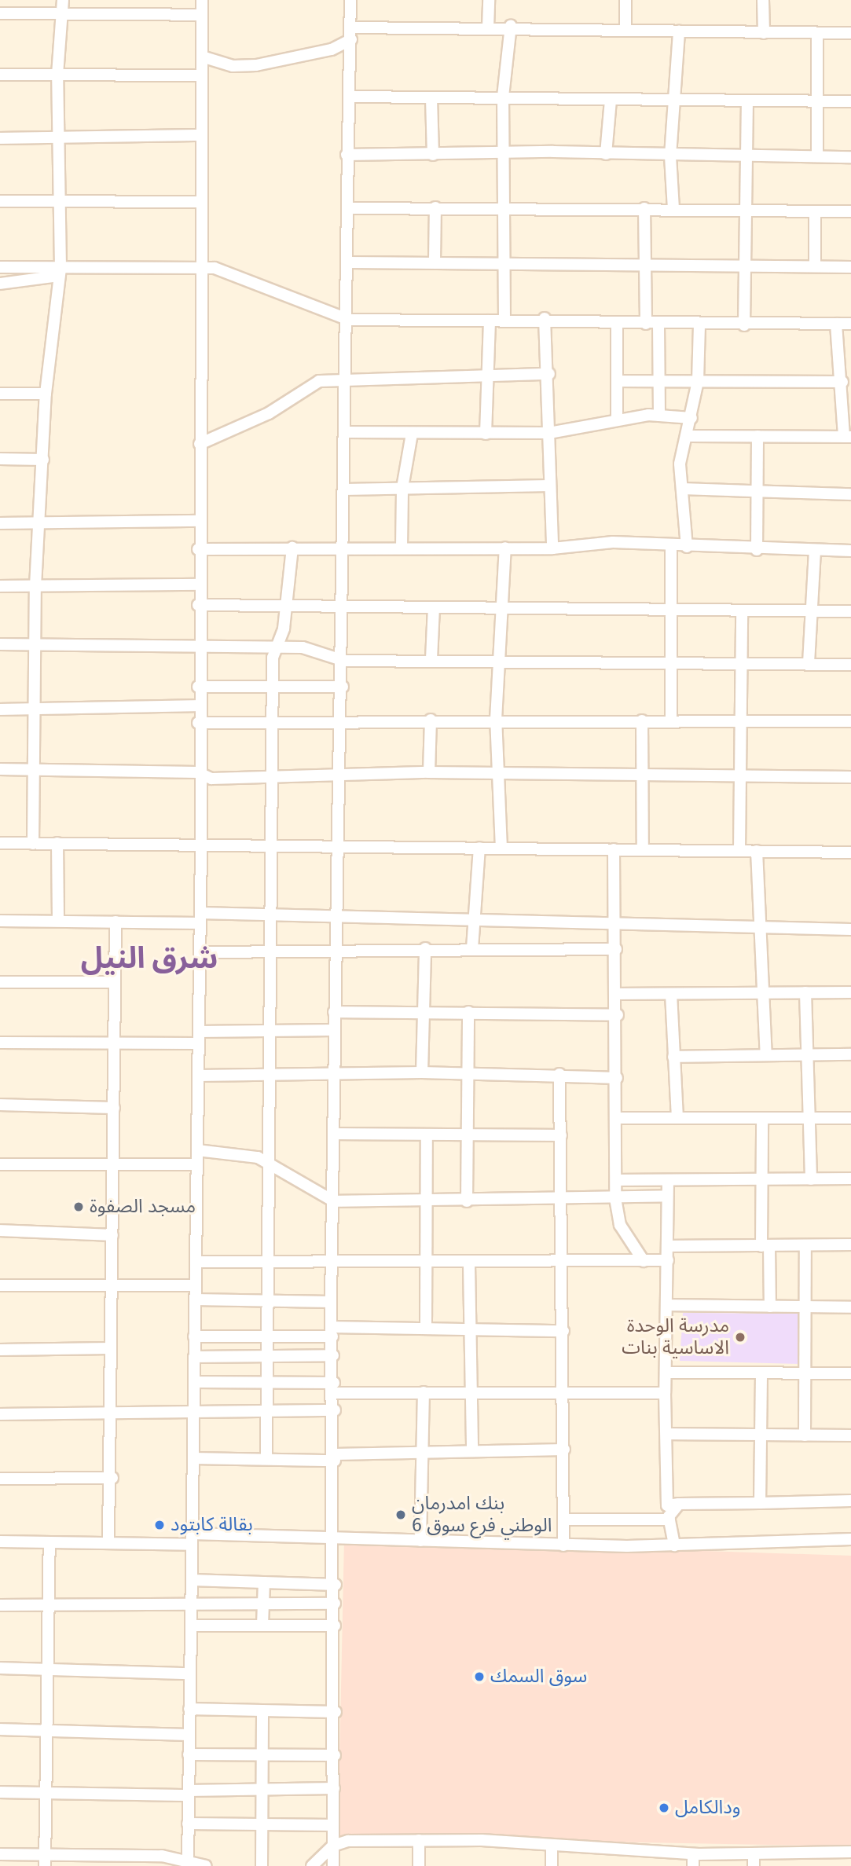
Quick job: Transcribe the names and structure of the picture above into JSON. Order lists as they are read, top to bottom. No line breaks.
{"districts":["شرق النيل"],"places":["مسجد الصفوة","مدرسة الوحدة الاساسية بنات","بنك امدرمان الوطني فرع سوق 6","بقالة كابتود","سوق السمك","ودالكامل"]}
